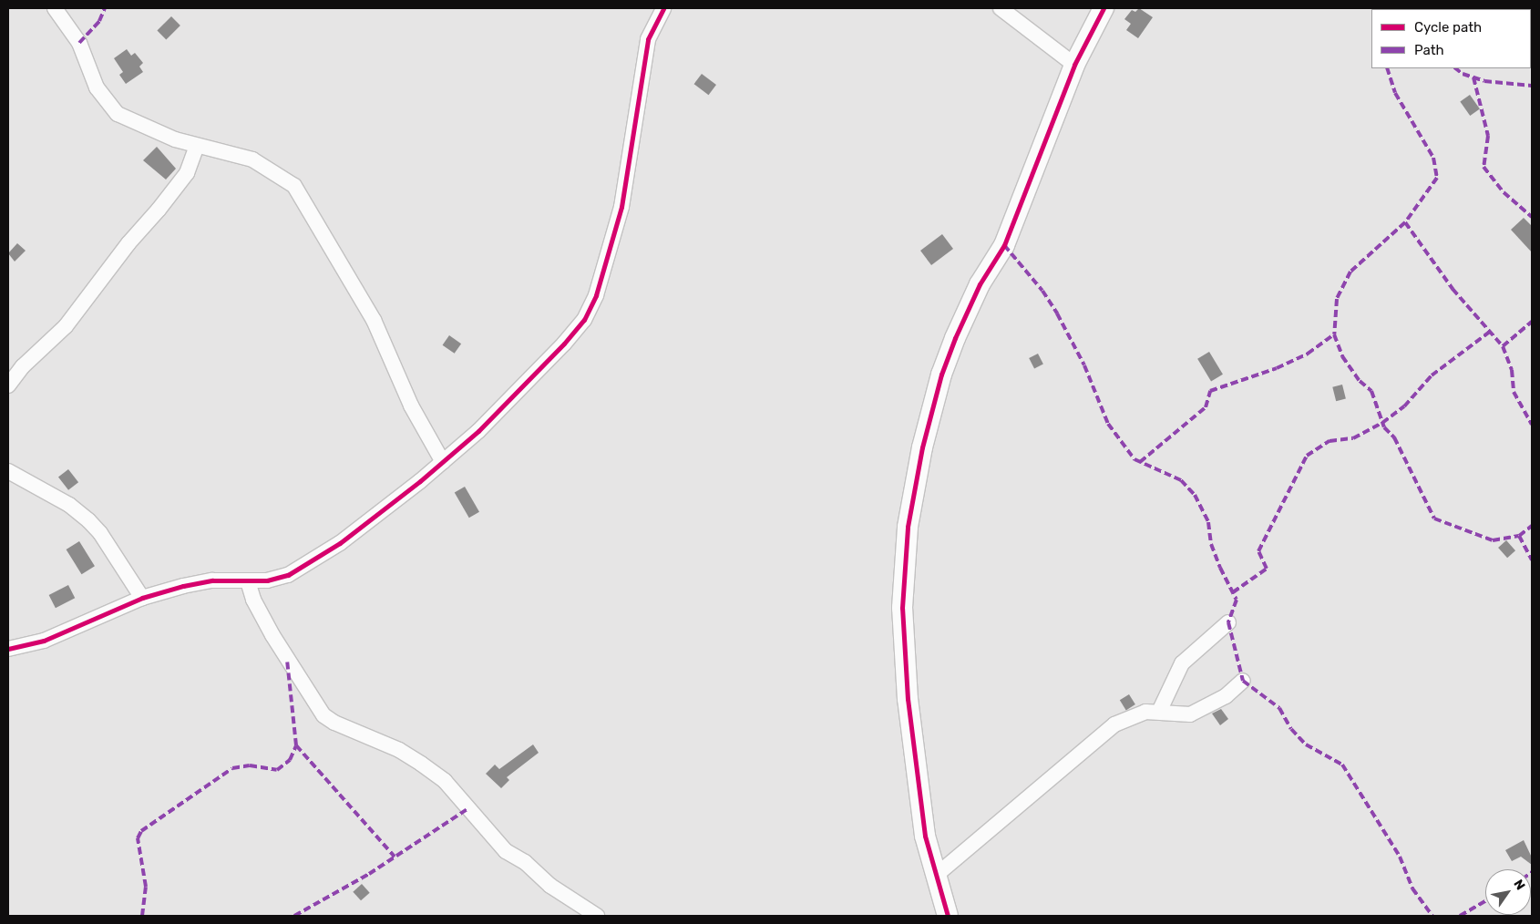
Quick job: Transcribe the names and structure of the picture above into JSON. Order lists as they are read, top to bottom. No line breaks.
{"legend":["Cycle path","Path"],"north":"top right"}
